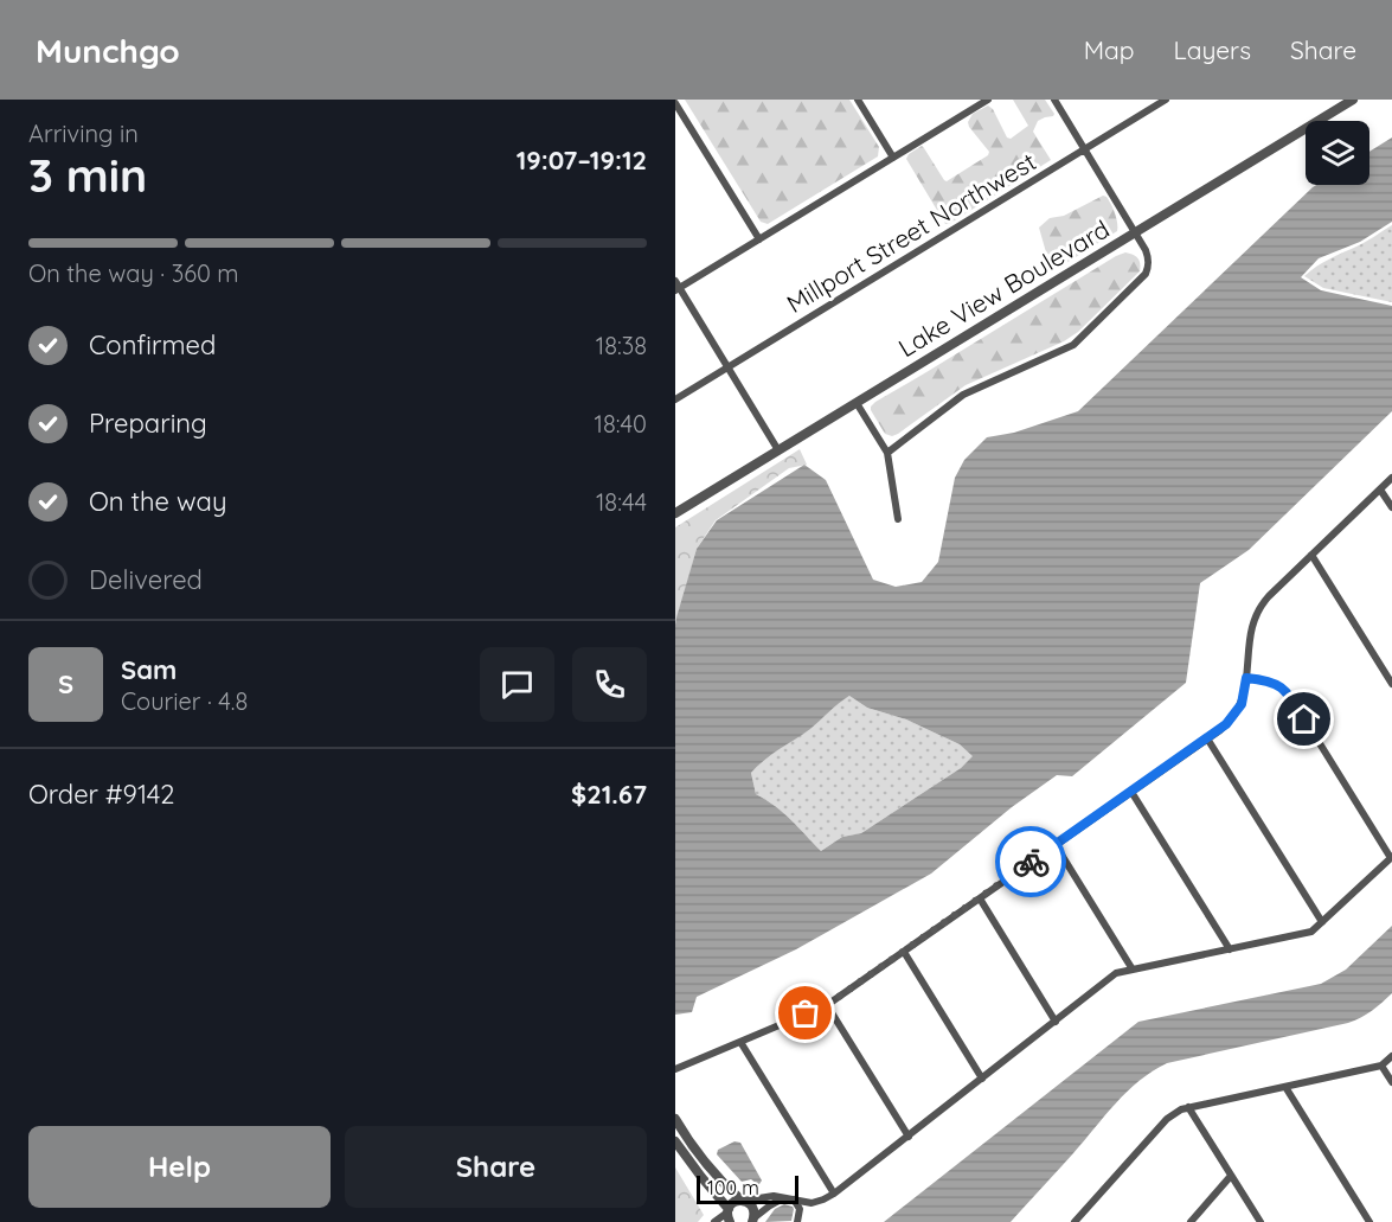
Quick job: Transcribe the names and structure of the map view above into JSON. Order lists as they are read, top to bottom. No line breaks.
{"streets":{"street":["Millport Street Northwest","Lake View Boulevard"]},"scale_bar":"100 m","page":{"header":"Munchgo","nav":["Map","Layers","Share"],"heading":["3 min","Arriving in","19:07–19:12"],"panel":["Sam","Courier · 4.8","Order #9142","$21.67"],"bar":"On the way · 360 m","list":[["Confirmed","18:38"],["Preparing","18:40"],["On the way","18:44"],"Delivered"],"round":"S","buttons":["Help","Share"],"scale":"100 m"}}
